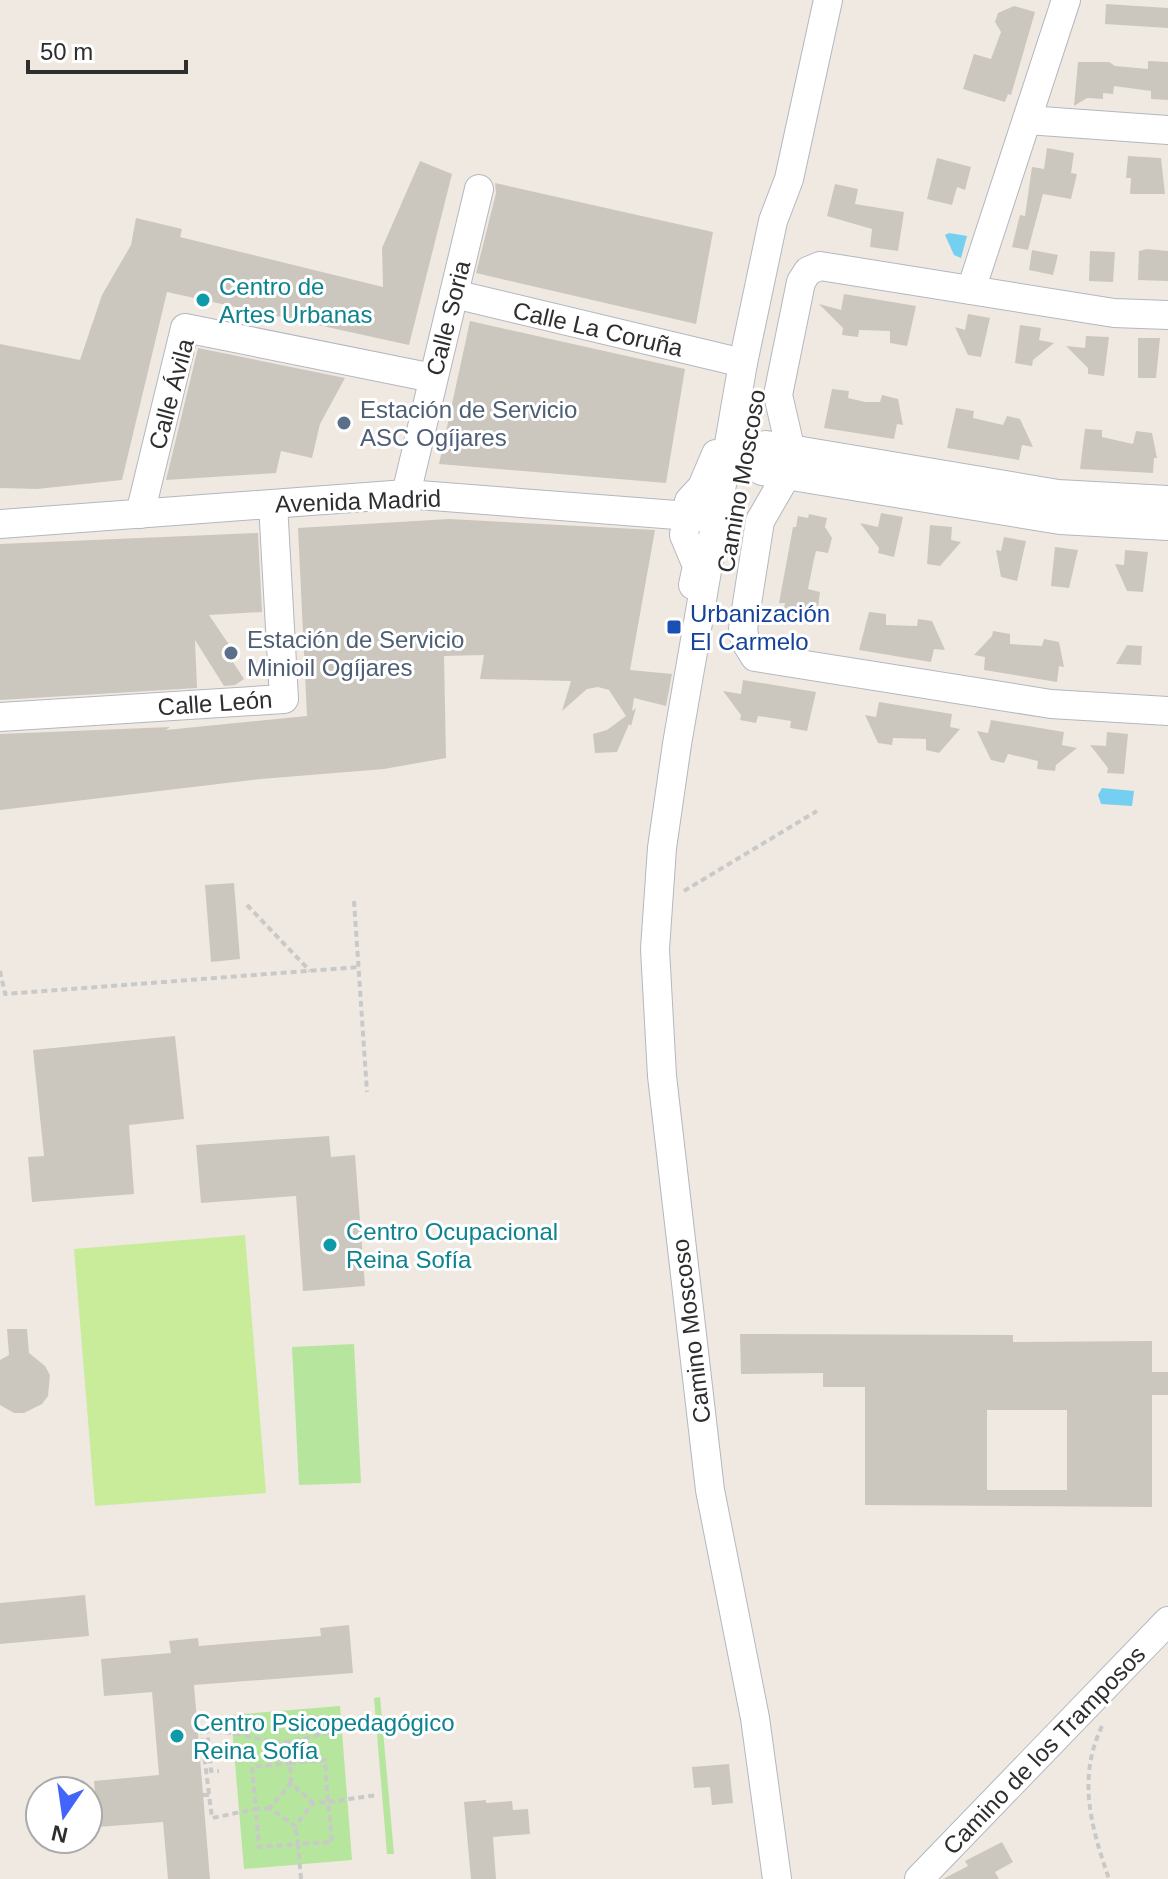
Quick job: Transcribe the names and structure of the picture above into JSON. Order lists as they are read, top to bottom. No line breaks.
{"streets":{"street":["Calle Soria","Calle La Coruña","Calle Ávila","Camino Moscoso","Avenida Madrid","Calle León","Camino de los Tramposos"]},"crossings":[["Calle Soria","Calle La Coruña"],["Calle Soria","Calle Ávila"],["Calle Soria","Avenida Madrid"],["Calle La Coruña","Camino Moscoso"],["Calle Ávila","Avenida Madrid"],["Camino Moscoso","Avenida Madrid"],["Avenida Madrid","Calle León"]],"places":{"other":["Centro de Artes Urbanas","Estación de Servicio ASC Ogíjares","Estación de Servicio Minioil Ogíjares","Centro Ocupacional Reina Sofía","Centro Psicopedagógico Reina Sofía"],"transit":["Urbanización El Carmelo"]},"scale_bar":"50 m","north":"bottom"}
